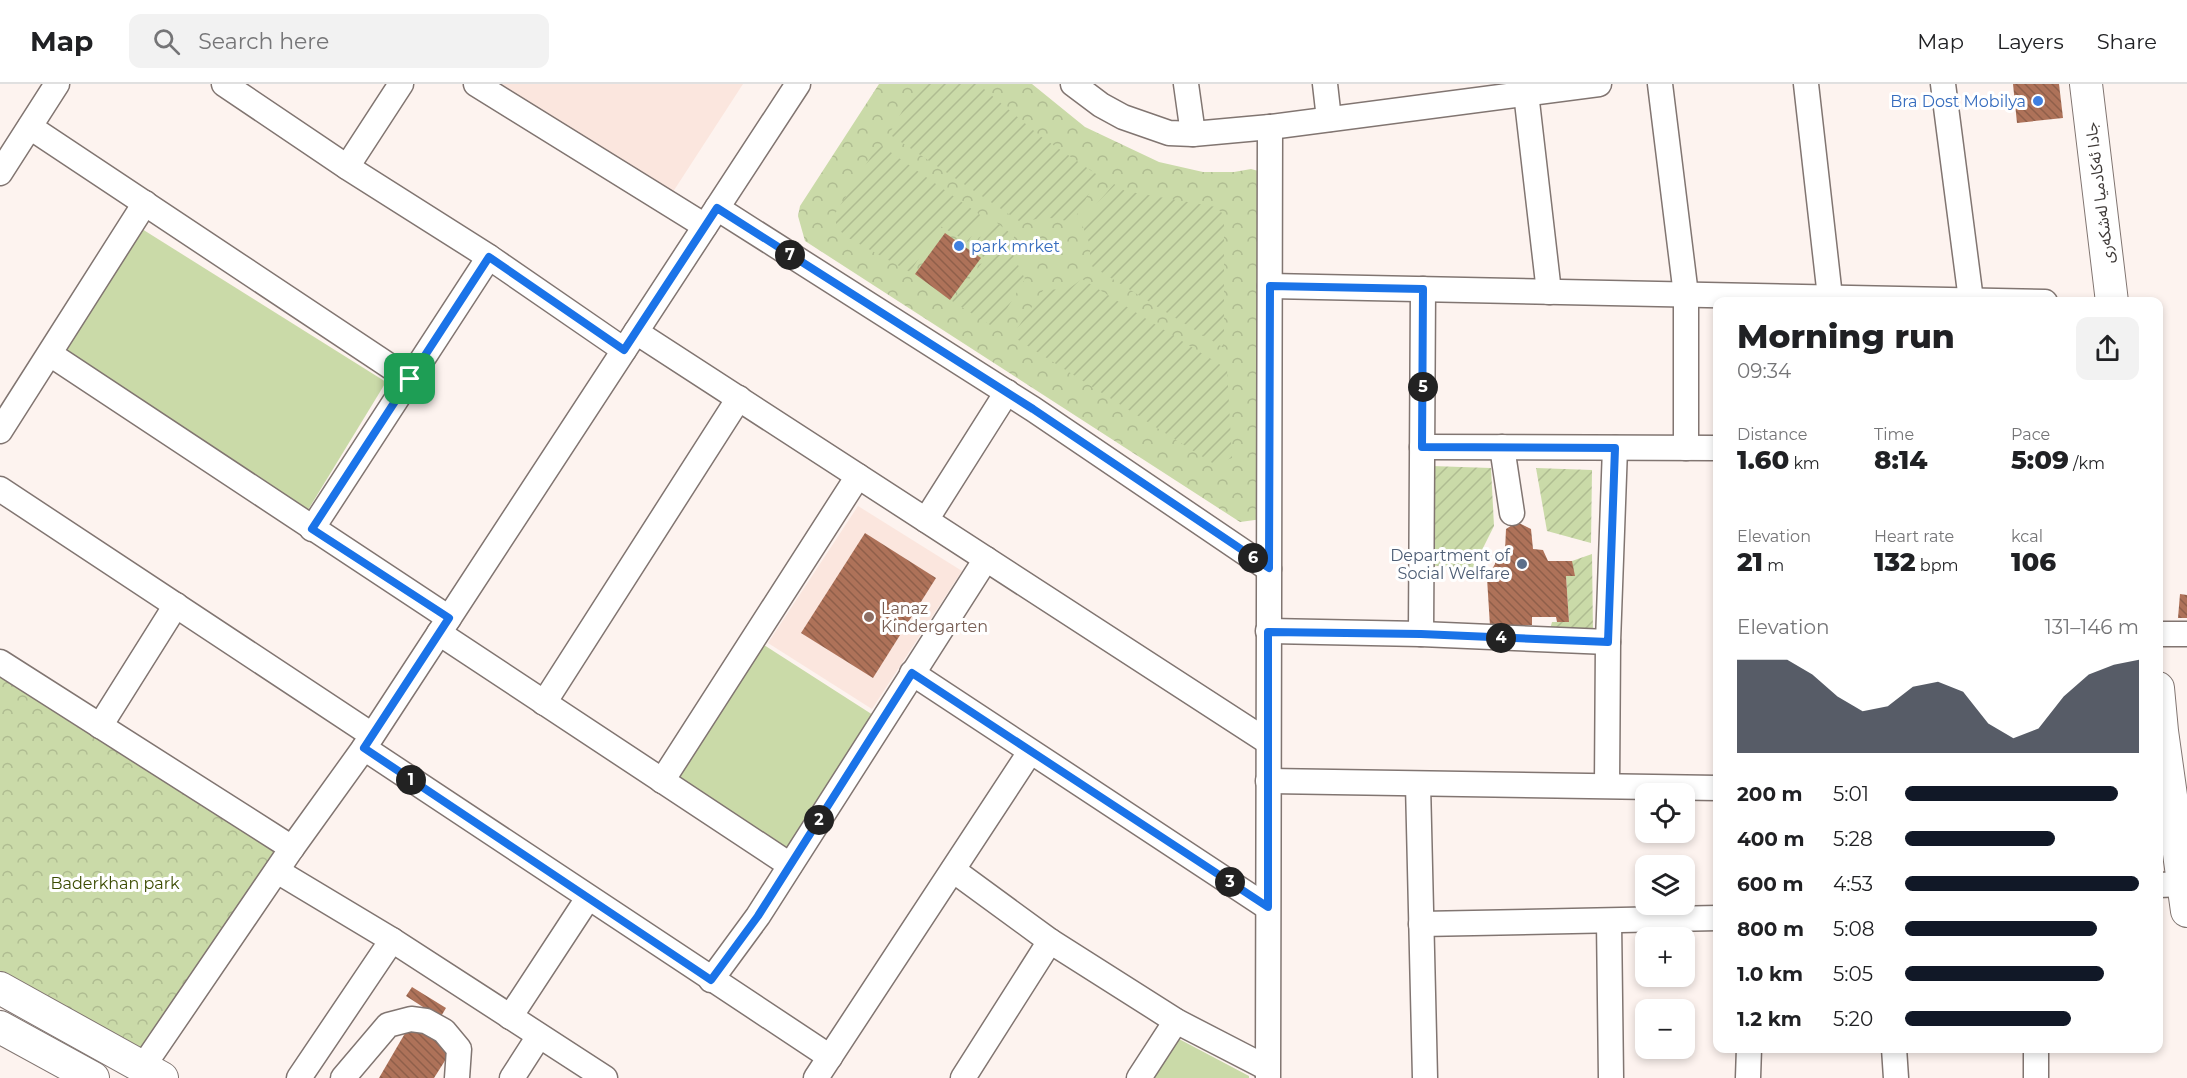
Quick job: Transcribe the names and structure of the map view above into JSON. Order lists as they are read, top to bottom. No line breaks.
{"streets":{"main road":["جادا ئه‌كادميا له‌شكه‌رى"]},"parks":["Baderkhan park"],"places":["Bra Dost Mobilya","park mrket","Department of Social Welfare","Lanaz Kindergarten"],"page":{"header":"Map","search":"Search here","nav":["Map","Layers","Share"],"pins":["7","5","6","4","1","2","3"],"heading":["Morning run","09:34"],"stats":[["Distance","1.60 km"],["Time","8:14"],["Pace","5:09 /km"],["Elevation","21 m"],["Heart rate","132 bpm"],["kcal","106"]],"chart":["Elevation","131–146 m"],"list":[{"name":"200 m","note":"5:01"},{"name":"400 m","note":"5:28"},{"name":"600 m","note":"4:53"},{"name":"800 m","note":"5:08"},{"name":"1.0 km","note":"5:05"},{"name":"1.2 km","note":"5:20"}],"map_buttons":["+","−"]}}
